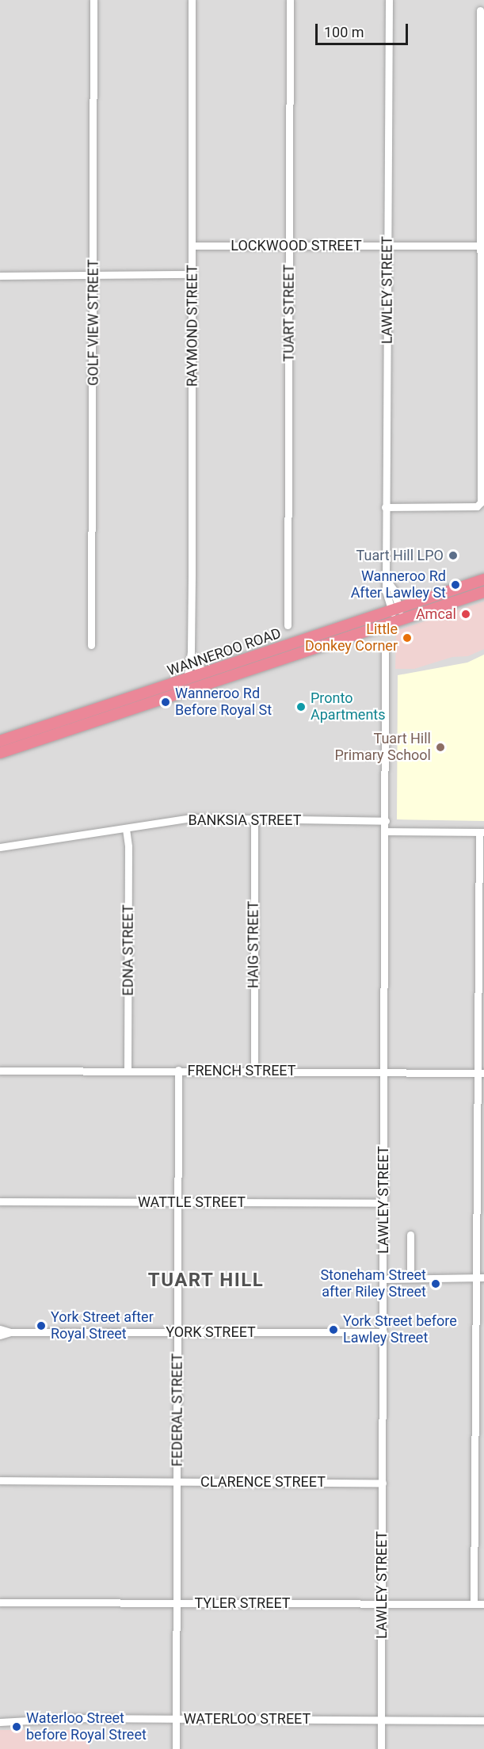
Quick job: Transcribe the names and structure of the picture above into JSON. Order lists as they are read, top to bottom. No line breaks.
{"streets":{"highway":["WANNEROO ROAD"],"street":["LOCKWOOD STREET","LAWLEY STREET","TUART STREET","GOLF VIEW STREET","RAYMOND STREET","BANKSIA STREET","HAIG STREET","EDNA STREET","FRENCH STREET","WATTLE STREET","YORK STREET","FEDERAL STREET","CLARENCE STREET","TYLER STREET","WATERLOO STREET"]},"crossings":[["LOCKWOOD STREET","LAWLEY STREET"],["LOCKWOOD STREET","TUART STREET"],["LOCKWOOD STREET","RAYMOND STREET"],["LAWLEY STREET","WANNEROO ROAD"],["LAWLEY STREET","BANKSIA STREET"],["LAWLEY STREET","FRENCH STREET"],["LAWLEY STREET","WATTLE STREET"],["LAWLEY STREET","YORK STREET"],["LAWLEY STREET","CLARENCE STREET"],["LAWLEY STREET","TYLER STREET"],["LAWLEY STREET","WATERLOO STREET"],["RAYMOND STREET","WANNEROO ROAD"],["BANKSIA STREET","HAIG STREET"],["BANKSIA STREET","EDNA STREET"],["HAIG STREET","FRENCH STREET"],["EDNA STREET","FRENCH STREET"],["FRENCH STREET","FEDERAL STREET"],["WATTLE STREET","FEDERAL STREET"],["YORK STREET","FEDERAL STREET"],["FEDERAL STREET","CLARENCE STREET"],["FEDERAL STREET","TYLER STREET"],["FEDERAL STREET","WATERLOO STREET"]],"districts":["TUART HILL"],"places":["Tuart Hill LPO","Wanneroo Rd After Lawley St","Amcal","Little Donkey Corner","Wanneroo Rd Before Royal St","Pronto Apartments","Tuart Hill Primary School","Stoneham Street after Riley Street","York Street after Royal Street","York Street before Lawley Street","Waterloo Street before Royal Street"],"scale_bar":"100 m"}
